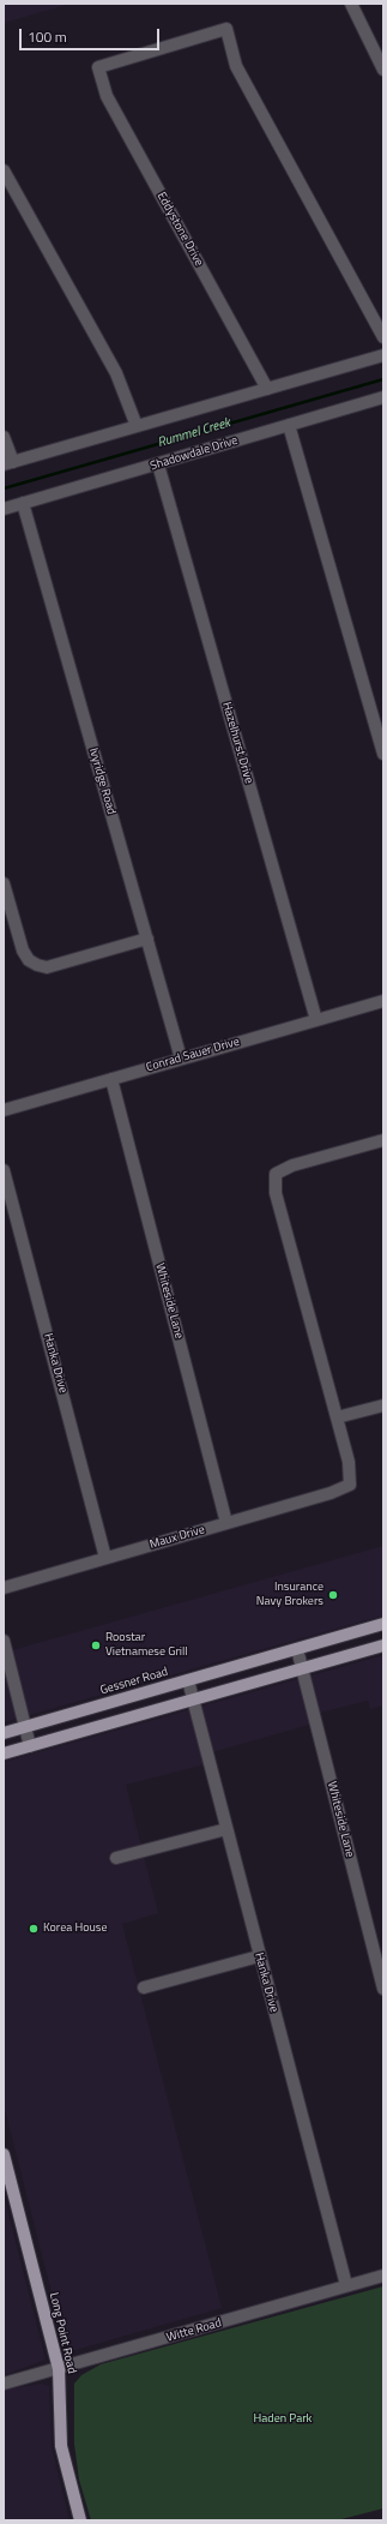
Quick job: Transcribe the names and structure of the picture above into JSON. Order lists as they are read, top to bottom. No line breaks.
{"streets":{"main road":["Gessner Road","Long Point Road"],"street":["Eddystone Drive","Shadowdale Drive","Hazelhurst Drive","Ivyridge Road","Conrad Sauer Drive","Whiteside Lane","Hanka Drive","Maux Drive","Witte Road"]},"crossings":[["Shadowdale Drive","Hazelhurst Drive"],["Shadowdale Drive","Ivyridge Road"],["Hazelhurst Drive","Conrad Sauer Drive"],["Ivyridge Road","Conrad Sauer Drive"],["Conrad Sauer Drive","Whiteside Lane"],["Whiteside Lane","Maux Drive"],["Whiteside Lane","Gessner Road"],["Hanka Drive","Maux Drive"],["Hanka Drive","Gessner Road"],["Hanka Drive","Witte Road"],["Witte Road","Long Point Road"]],"water":["Rummel Creek"],"parks":["Haden Park"],"places":["Insurance Navy Brokers","Roostar Vietnamese Grill","Korea House"],"scale_bar":"100 m"}
